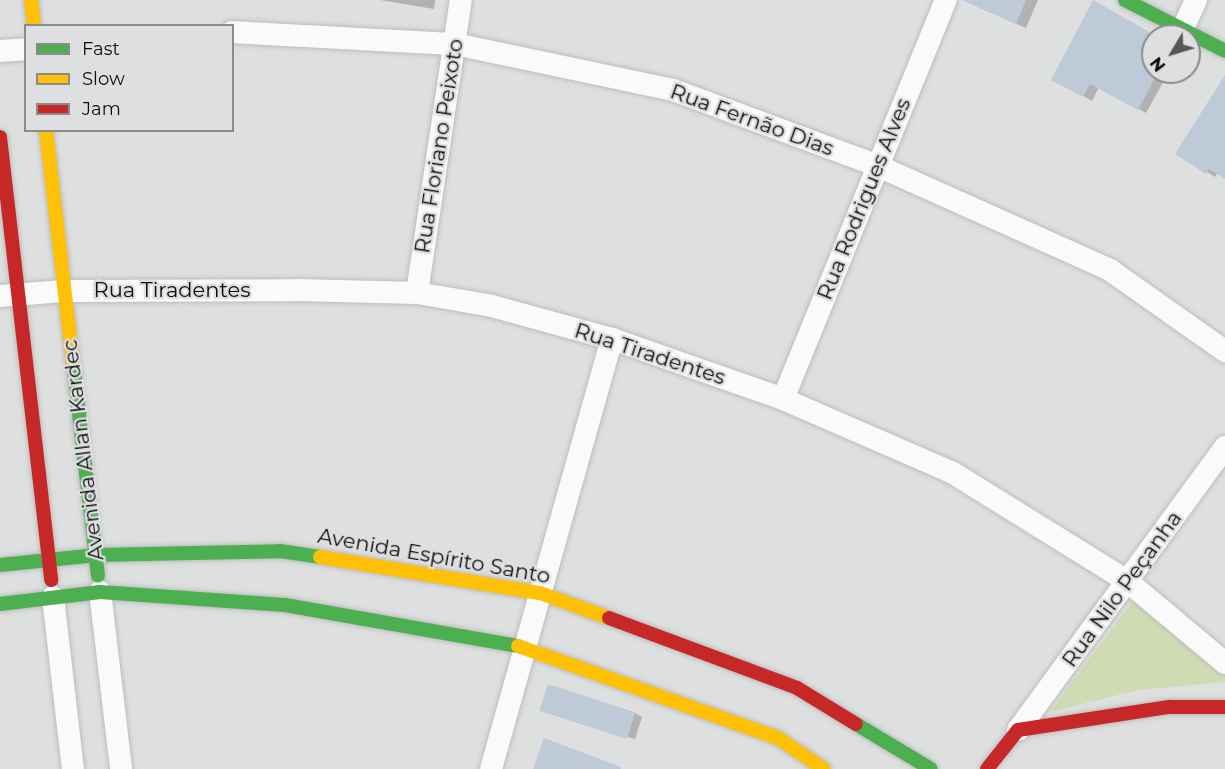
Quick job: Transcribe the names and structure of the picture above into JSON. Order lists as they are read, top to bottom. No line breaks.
{"streets":{"main road":["Avenida Allan Kardec","Avenida Espírito Santo"],"street":["Rua Fernão Dias","Rua Floriano Peixoto","Rua Rodrigues Alves","Rua Tiradentes","Rua Nilo Peçanha"]},"crossings":[["Rua Fernão Dias","Rua Floriano Peixoto"],["Rua Fernão Dias","Rua Rodrigues Alves"],["Rua Floriano Peixoto","Rua Tiradentes"],["Rua Rodrigues Alves","Rua Tiradentes"],["Rua Tiradentes","Avenida Allan Kardec"],["Rua Tiradentes","Rua Nilo Peçanha"],["Avenida Allan Kardec","Avenida Espírito Santo"]],"legend":["Fast","Slow","Jam"],"north":"bottom left"}
